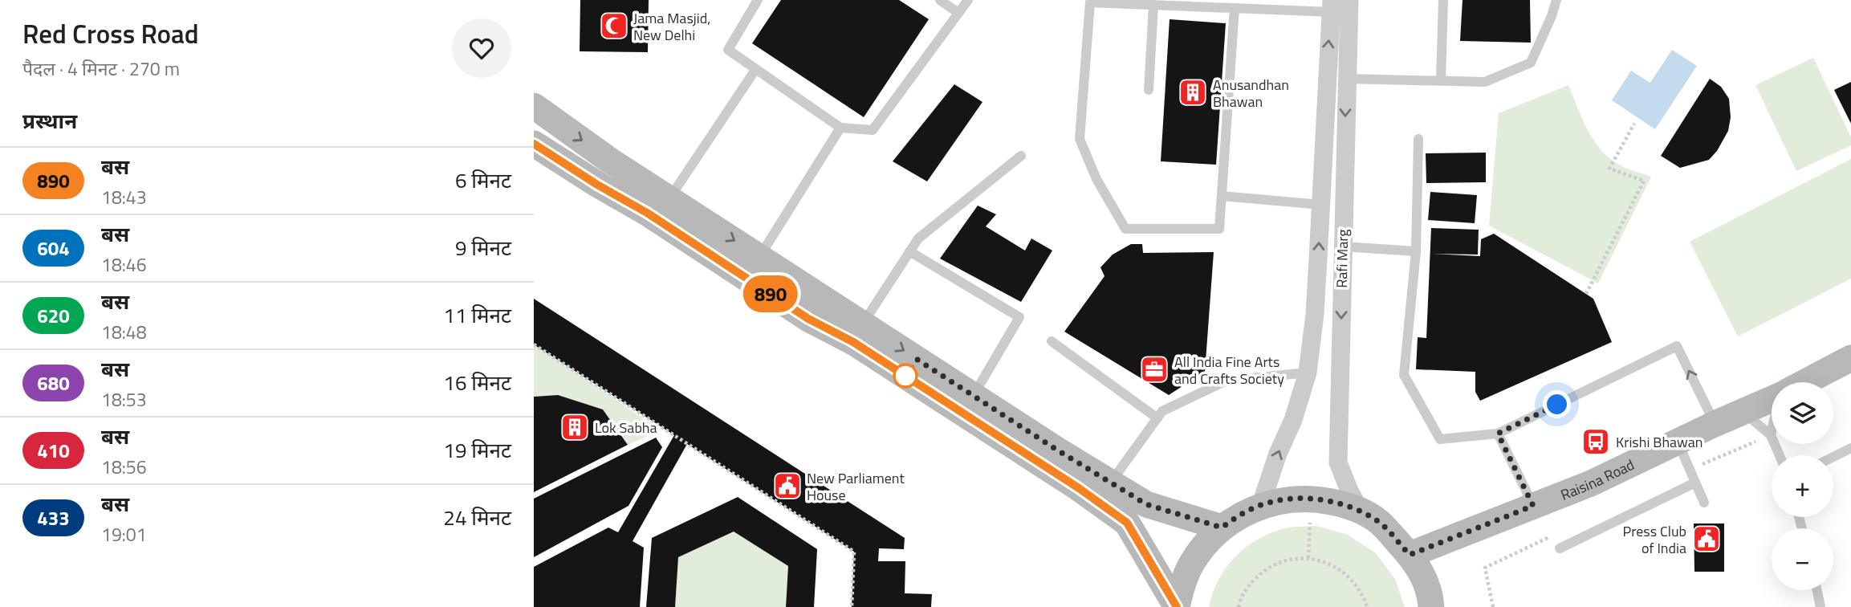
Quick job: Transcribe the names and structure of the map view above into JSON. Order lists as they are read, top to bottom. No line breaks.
{"streets":{"street":["Rafi Marg","Raisina Road"]},"places":{"mosque":["Jama Masjid, New Delhi"],"building":["Anusandhan Bhawan","Lok Sabha"],"office":["All India Fine Arts and Crafts Society"],"bus stop":["Krishi Bhawan"],"public building":["New Parliament House","Press Club of India"]},"lines":["bus line 890"],"page":{"heading":[["Red Cross Road","पैदल · 4 मिनट · 270 m"],"प्रस्थान"],"on_map":"890","list":[{"mark":"890","name":"बस","note":"18:43","value":"6 मिनट"},{"mark":"604","name":"बस","note":"18:46","value":"9 मिनट"},{"mark":"620","name":"बस","note":"18:48","value":"11 मिनट"},{"mark":"680","name":"बस","note":"18:53","value":"16 मिनट"},{"mark":"410","name":"बस","note":"18:56","value":"19 मिनट"},{"mark":"433","name":"बस","note":"19:01","value":"24 मिनट"}],"map_buttons":["+","−"]}}
